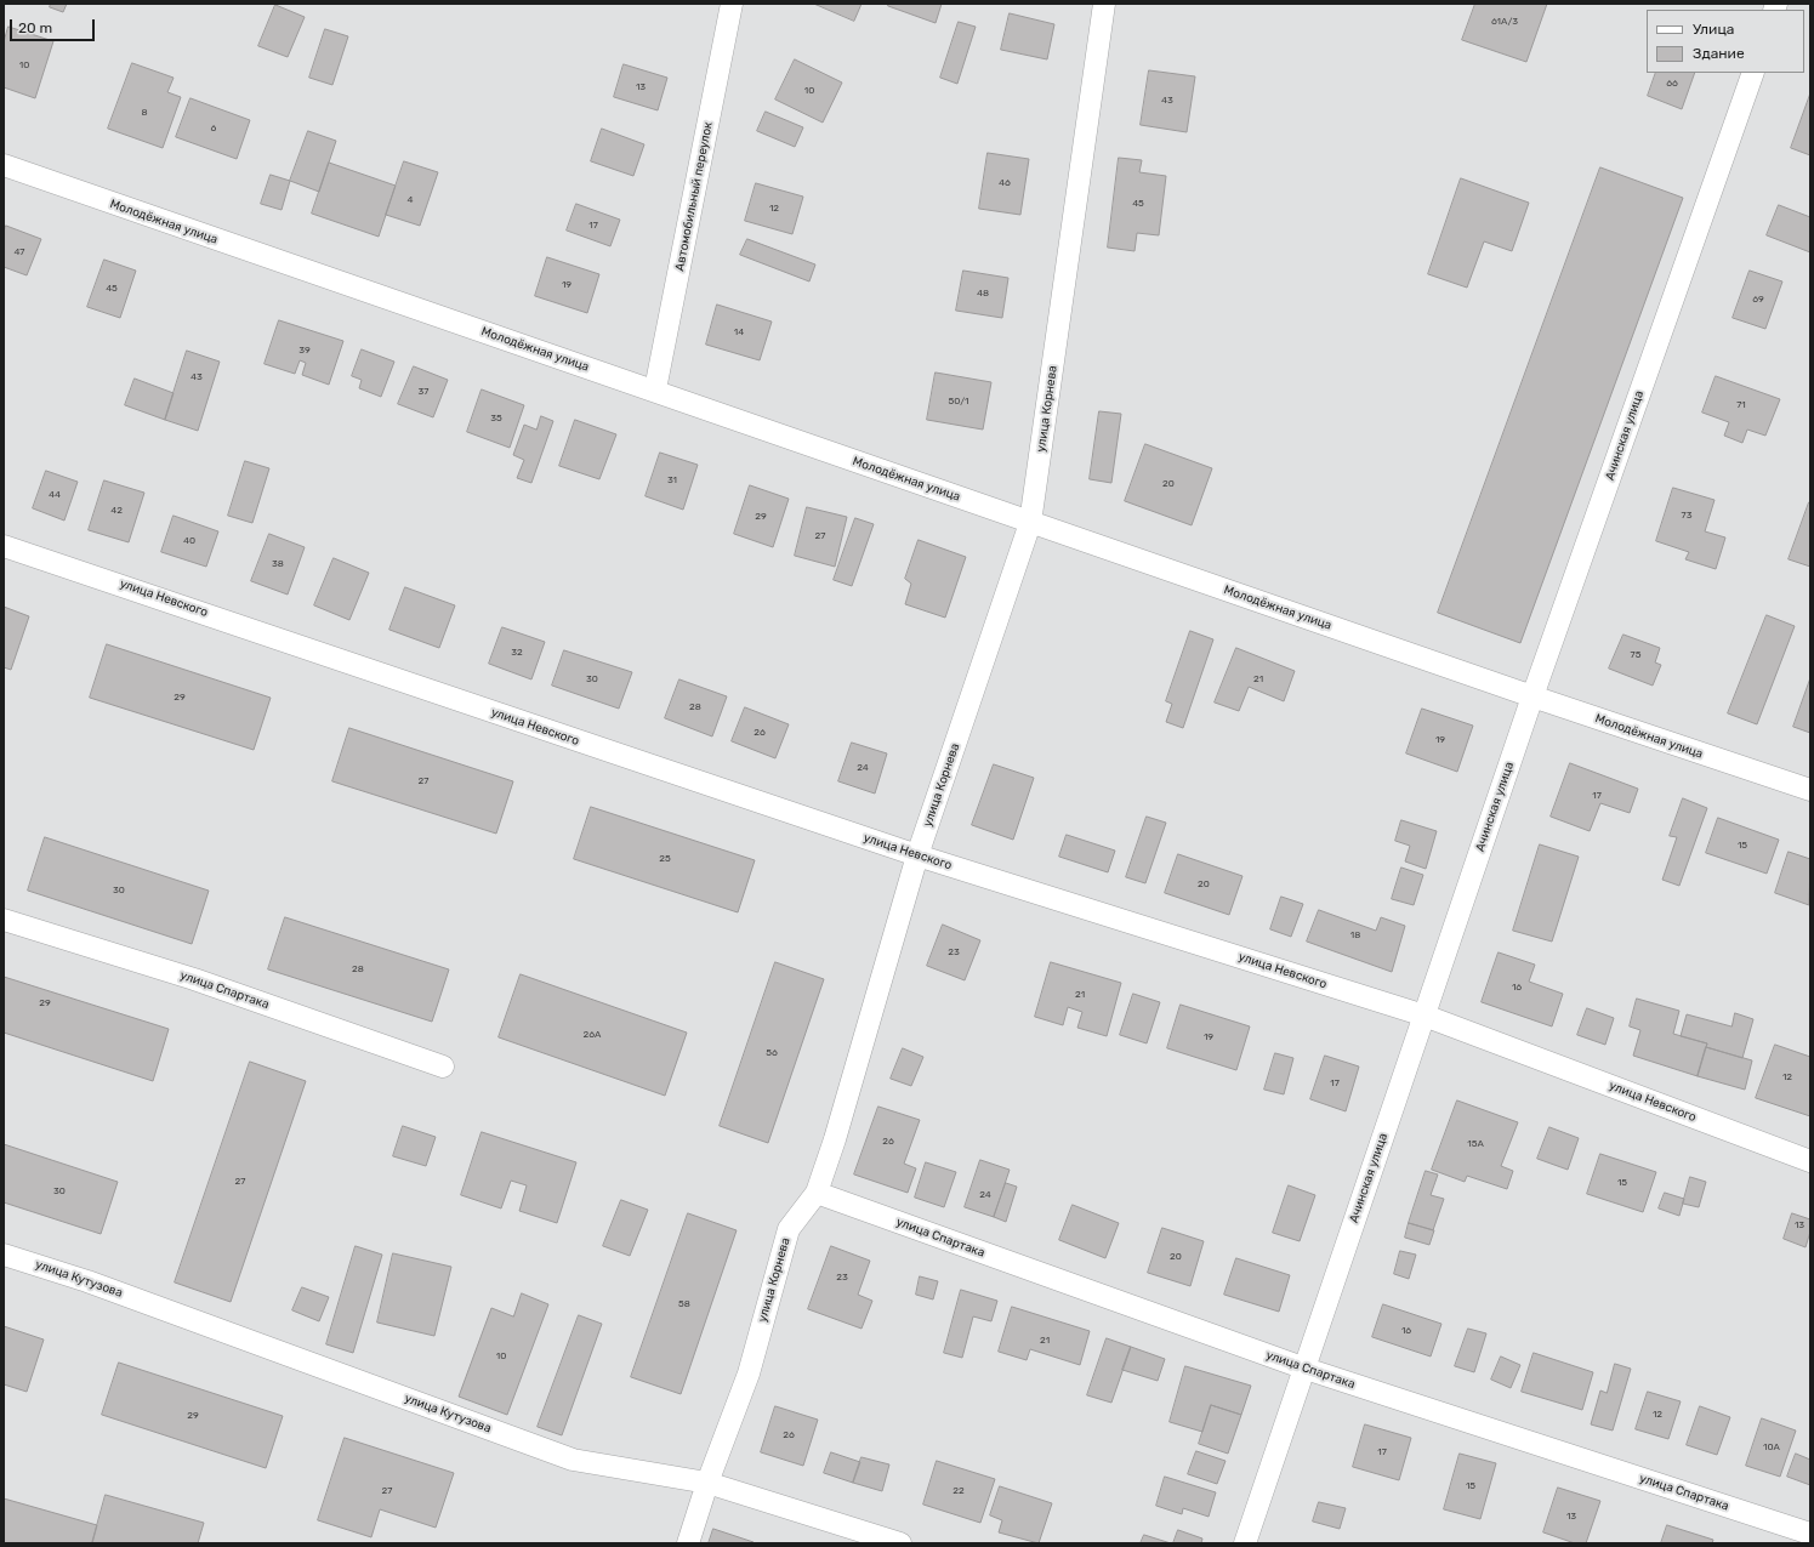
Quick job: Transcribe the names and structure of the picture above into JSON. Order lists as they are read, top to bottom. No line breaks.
{"streets":{"street":["Автомобильный переулок","Молодёжная улица","улица Корнева","Ачинская улица","улица Невского","улица Спартака","улица Кутузова"]},"crossings":[["Автомобильный переулок","Молодёжная улица"],["Молодёжная улица","улица Корнева"],["Молодёжная улица","Ачинская улица"],["улица Корнева","улица Невского"],["улица Корнева","улица Спартака"],["улица Корнева","улица Кутузова"],["Ачинская улица","улица Невского"],["Ачинская улица","улица Спартака"]],"house_numbers":["61А/3","10","66","13","10","43","8","6","46","4","45","12","17","47","19","45","48","69","14","39","43","37","50/1","71","35","31","20","44","42","73","29","27","40","38","32","75","30","21","29","28","26","19","24","27","17","15","25","20","30","18","23","28","16","21","29","26А","19","56","12","17","26","15А","27","15","30","24","13","20","23","58","16","21","10","12","29","26","10А","17","15","27","22","13"],"legend":["Улица","Здание"],"scale_bar":"20 m"}
